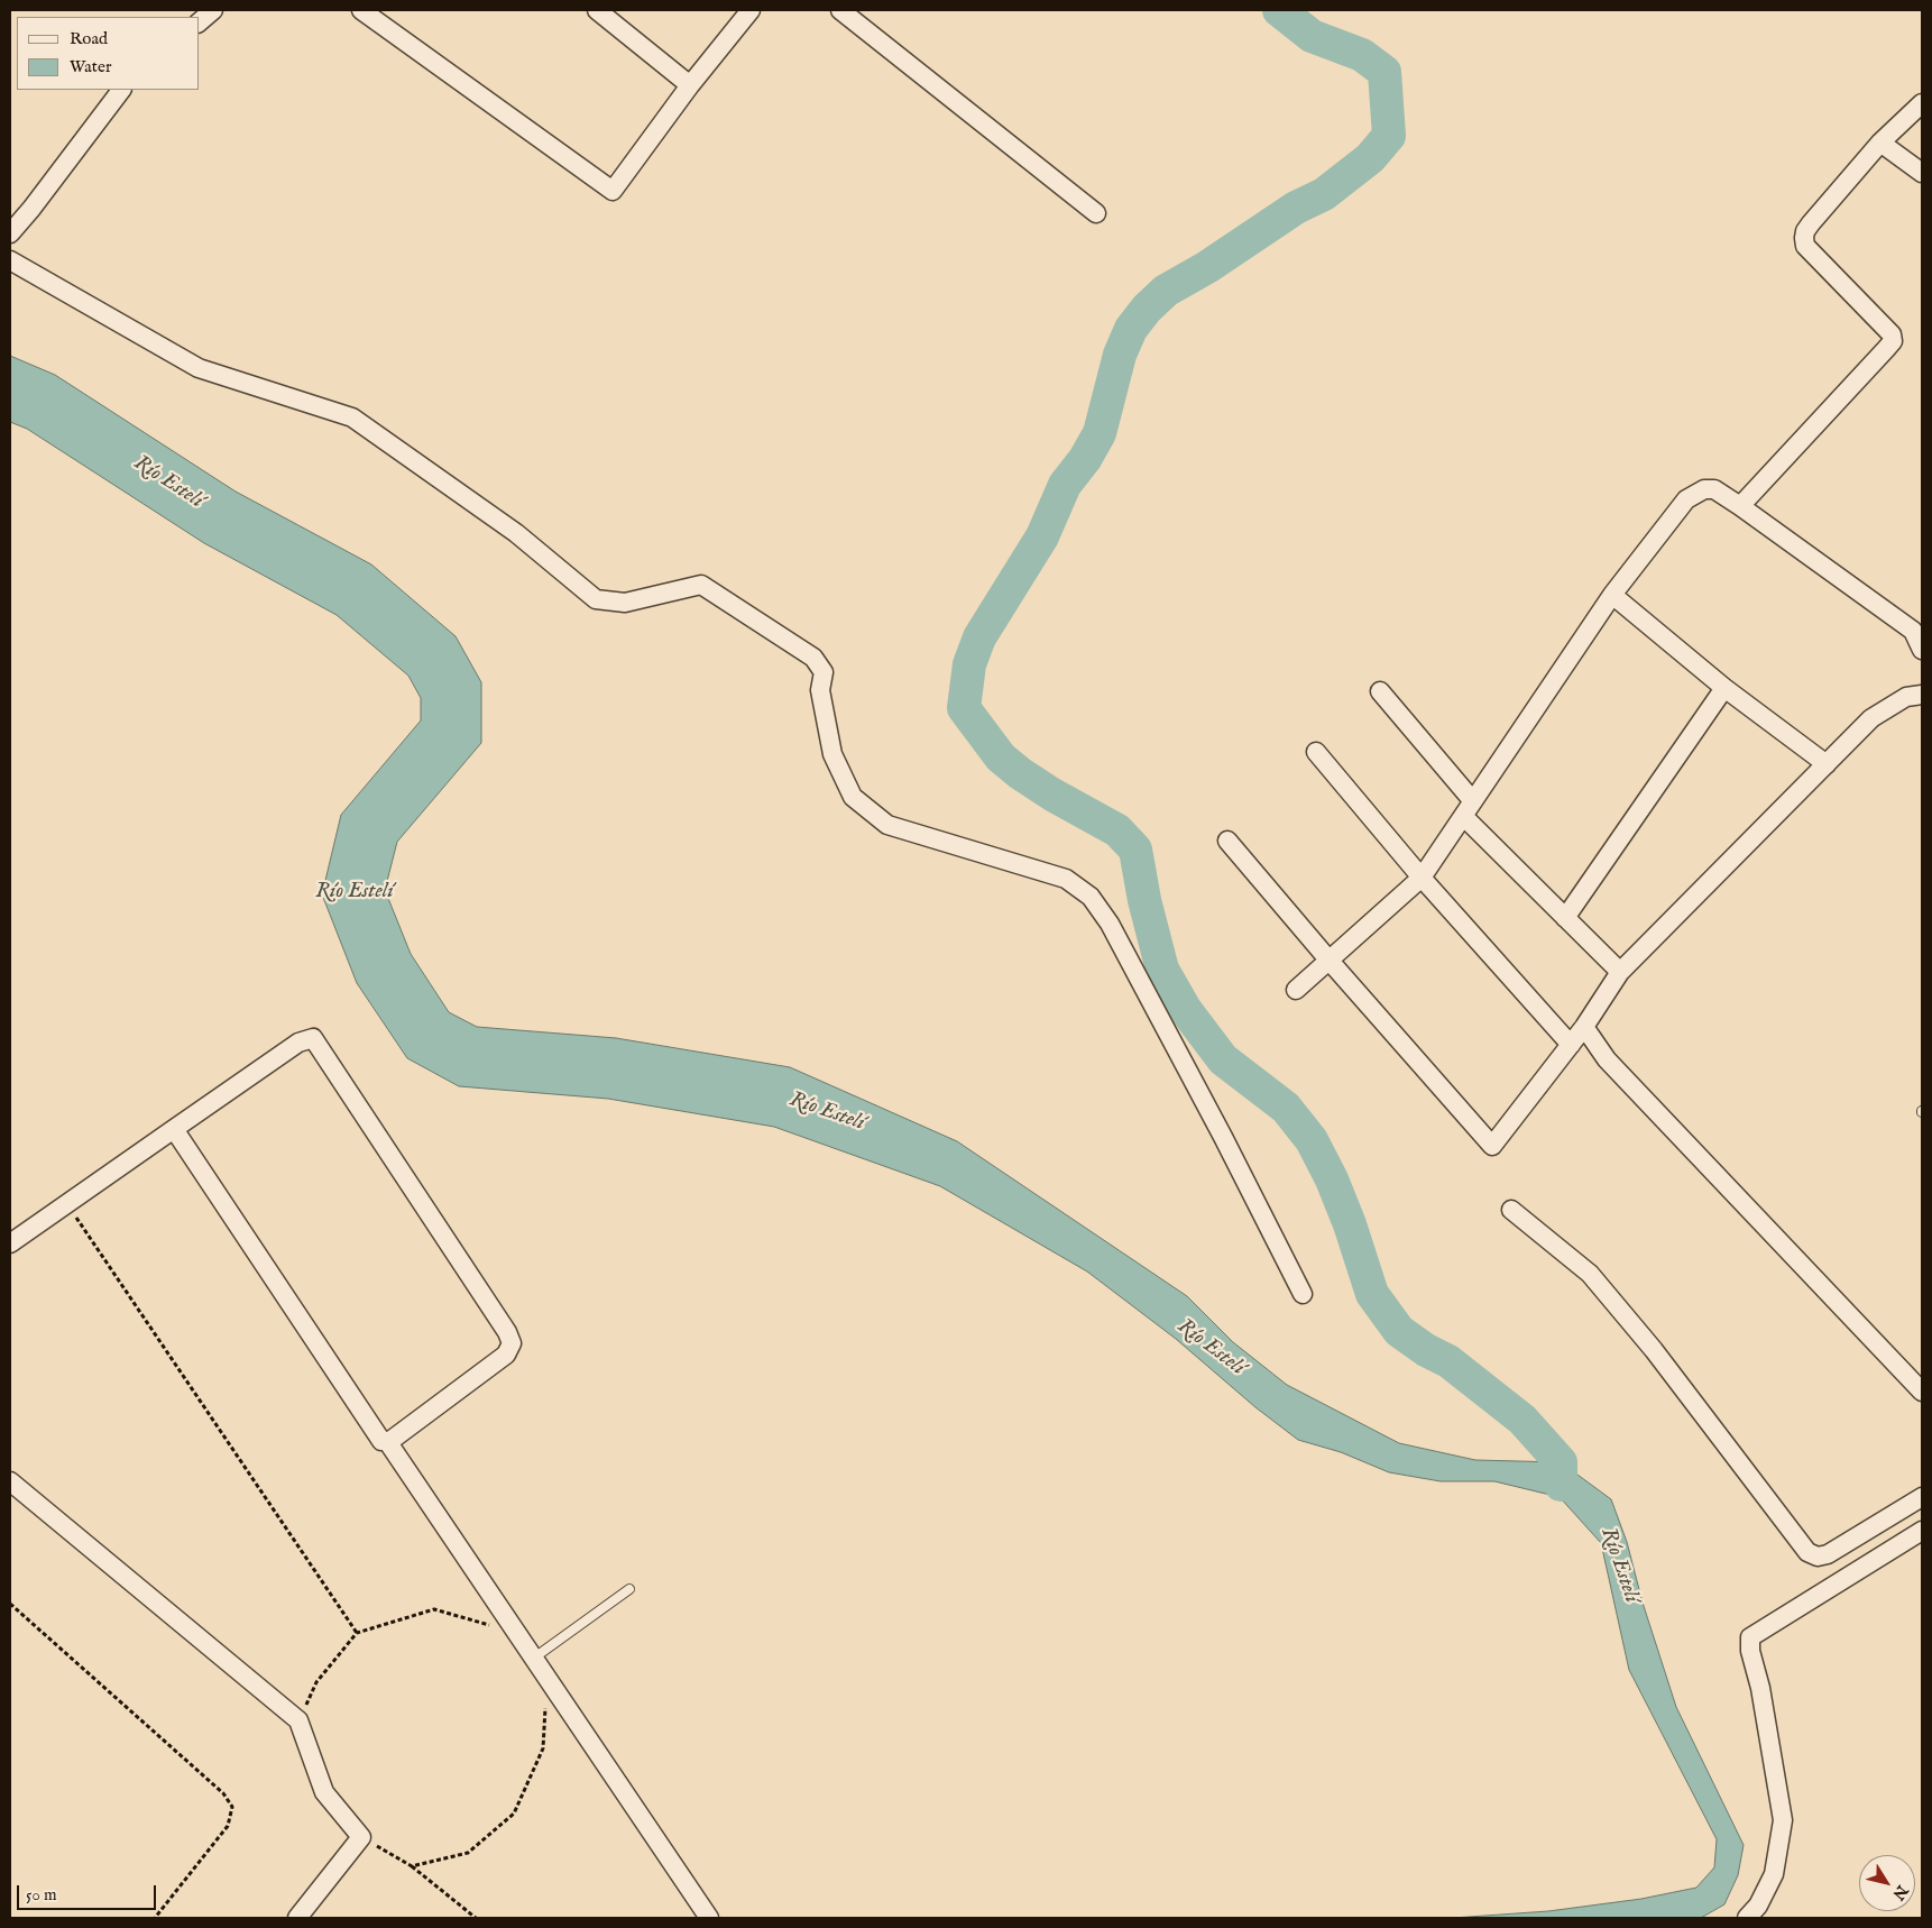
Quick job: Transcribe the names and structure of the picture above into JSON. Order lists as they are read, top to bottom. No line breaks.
{"water":["Río Estelí"],"legend":["Road","Water"],"scale_bar":"50 m","north":"bottom right"}
